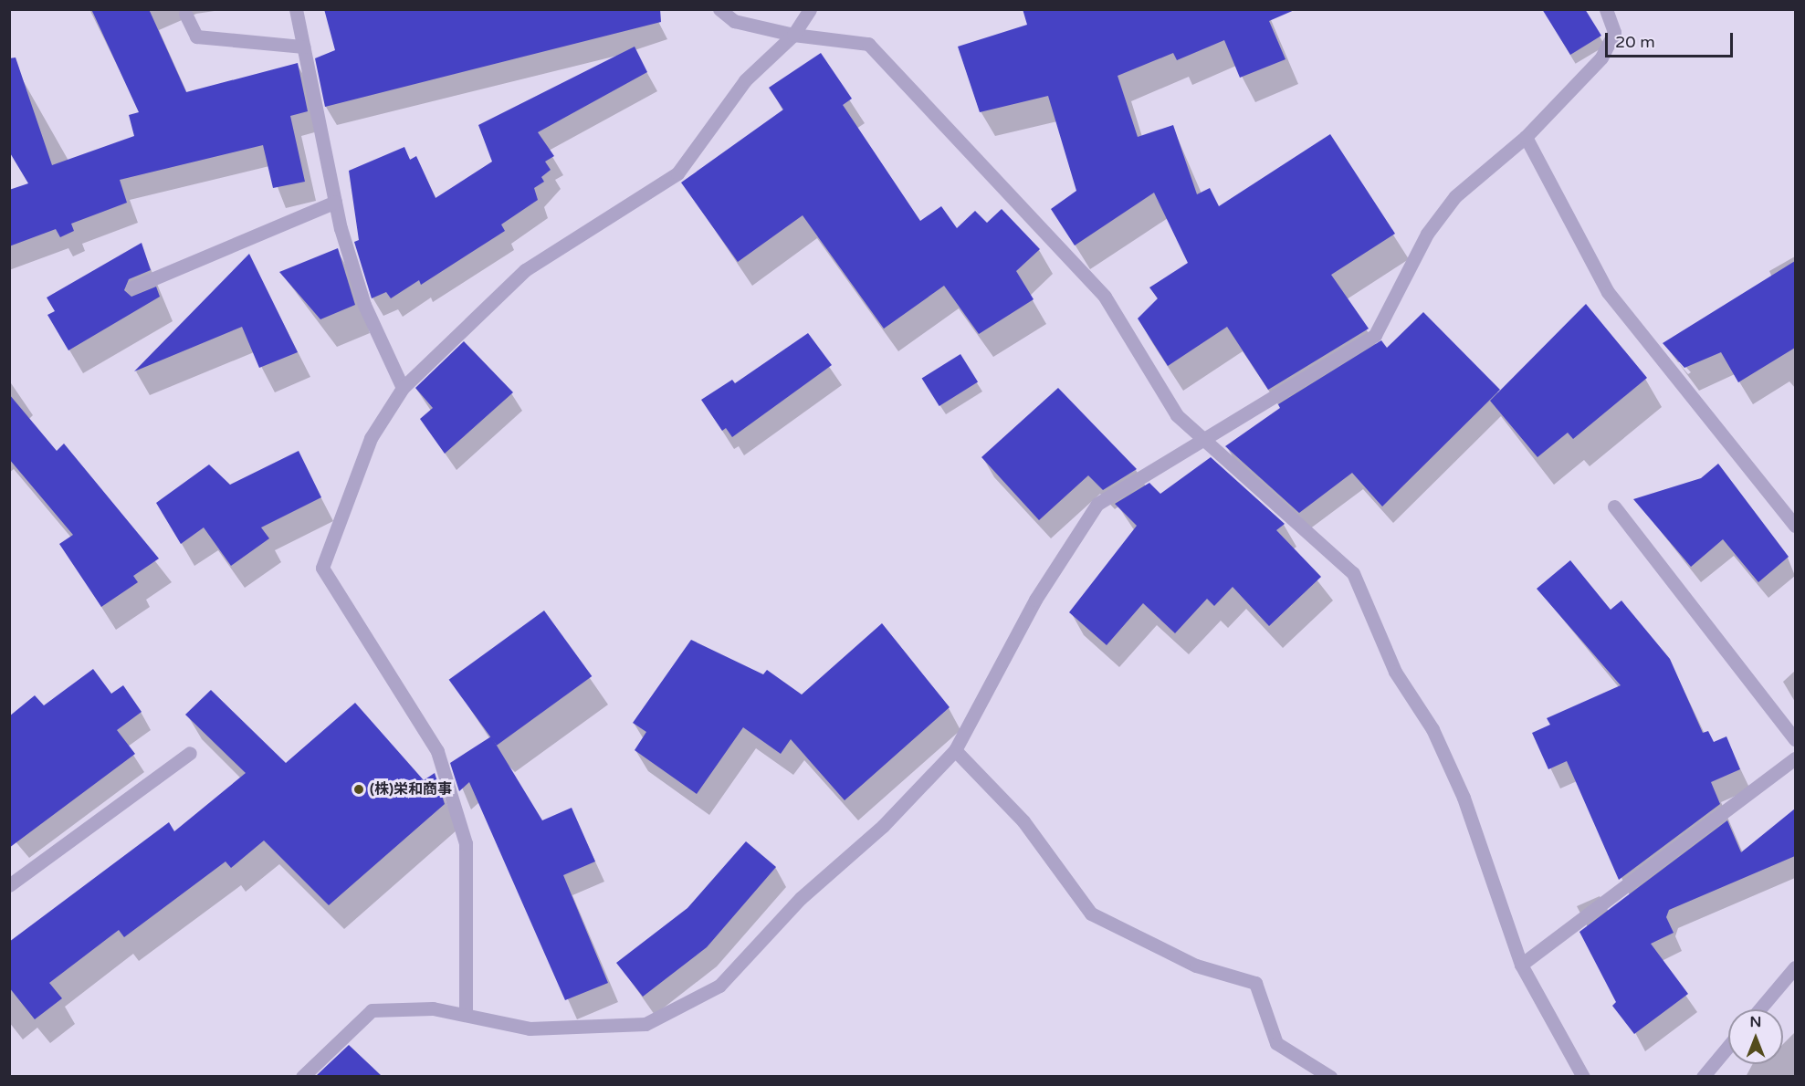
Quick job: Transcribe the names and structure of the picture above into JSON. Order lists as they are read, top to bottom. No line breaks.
{"places":["(株)栄和商事"],"scale_bar":"20 m","north":"top"}
